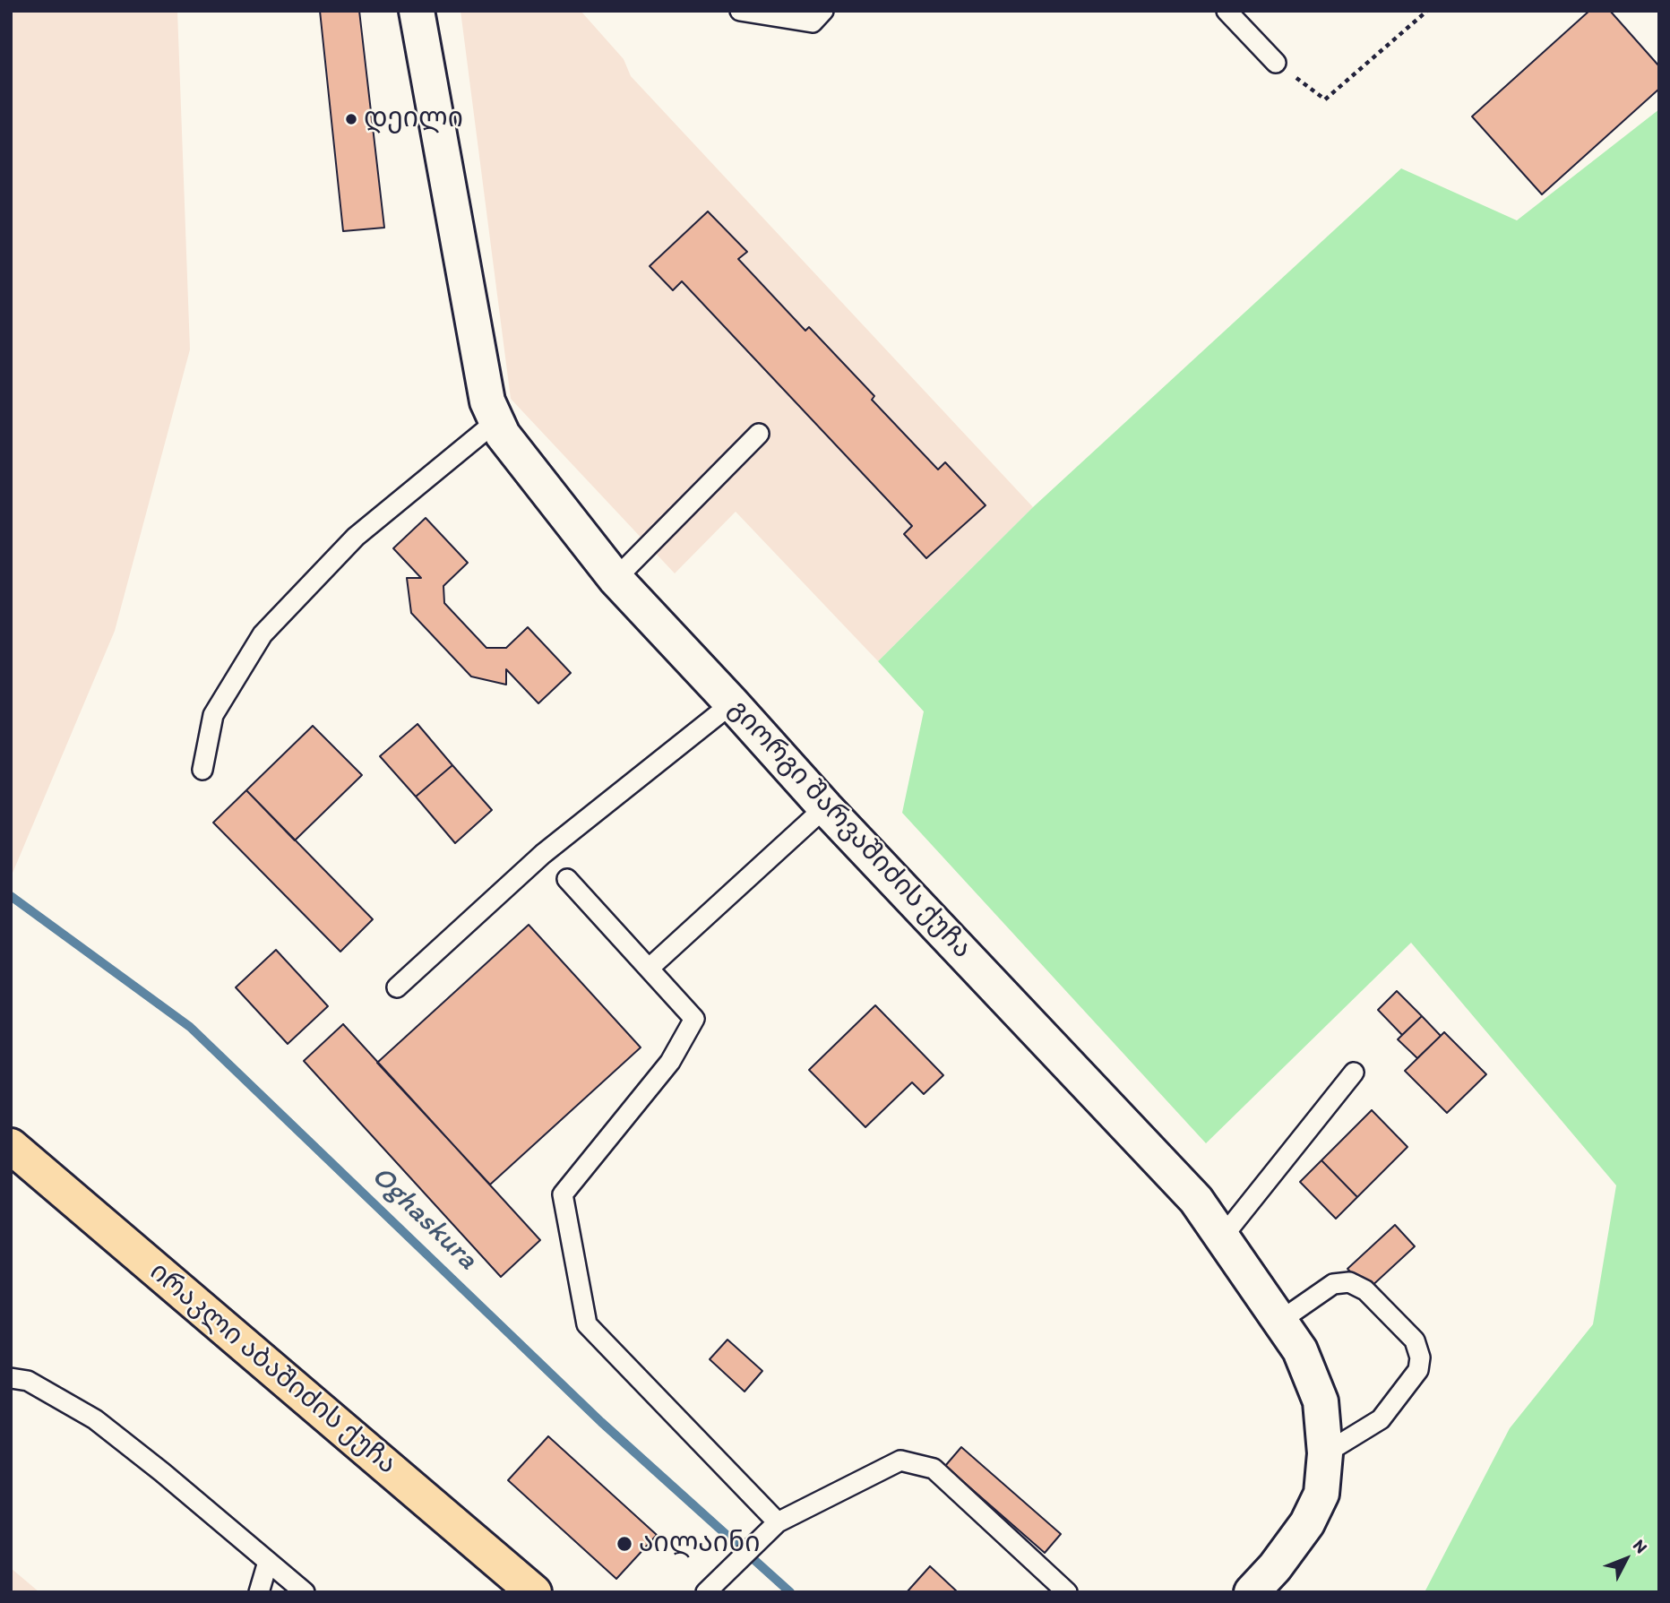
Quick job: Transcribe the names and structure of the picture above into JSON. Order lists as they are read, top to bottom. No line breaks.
{"streets":{"main road":["ირაკლი აბაშიძის ქუჩა"],"street":["გიორგი შარვაშიძის ქუჩა"]},"water":["Oghaskura"],"places":["დეილი","აილაინი"],"north":"top right"}
